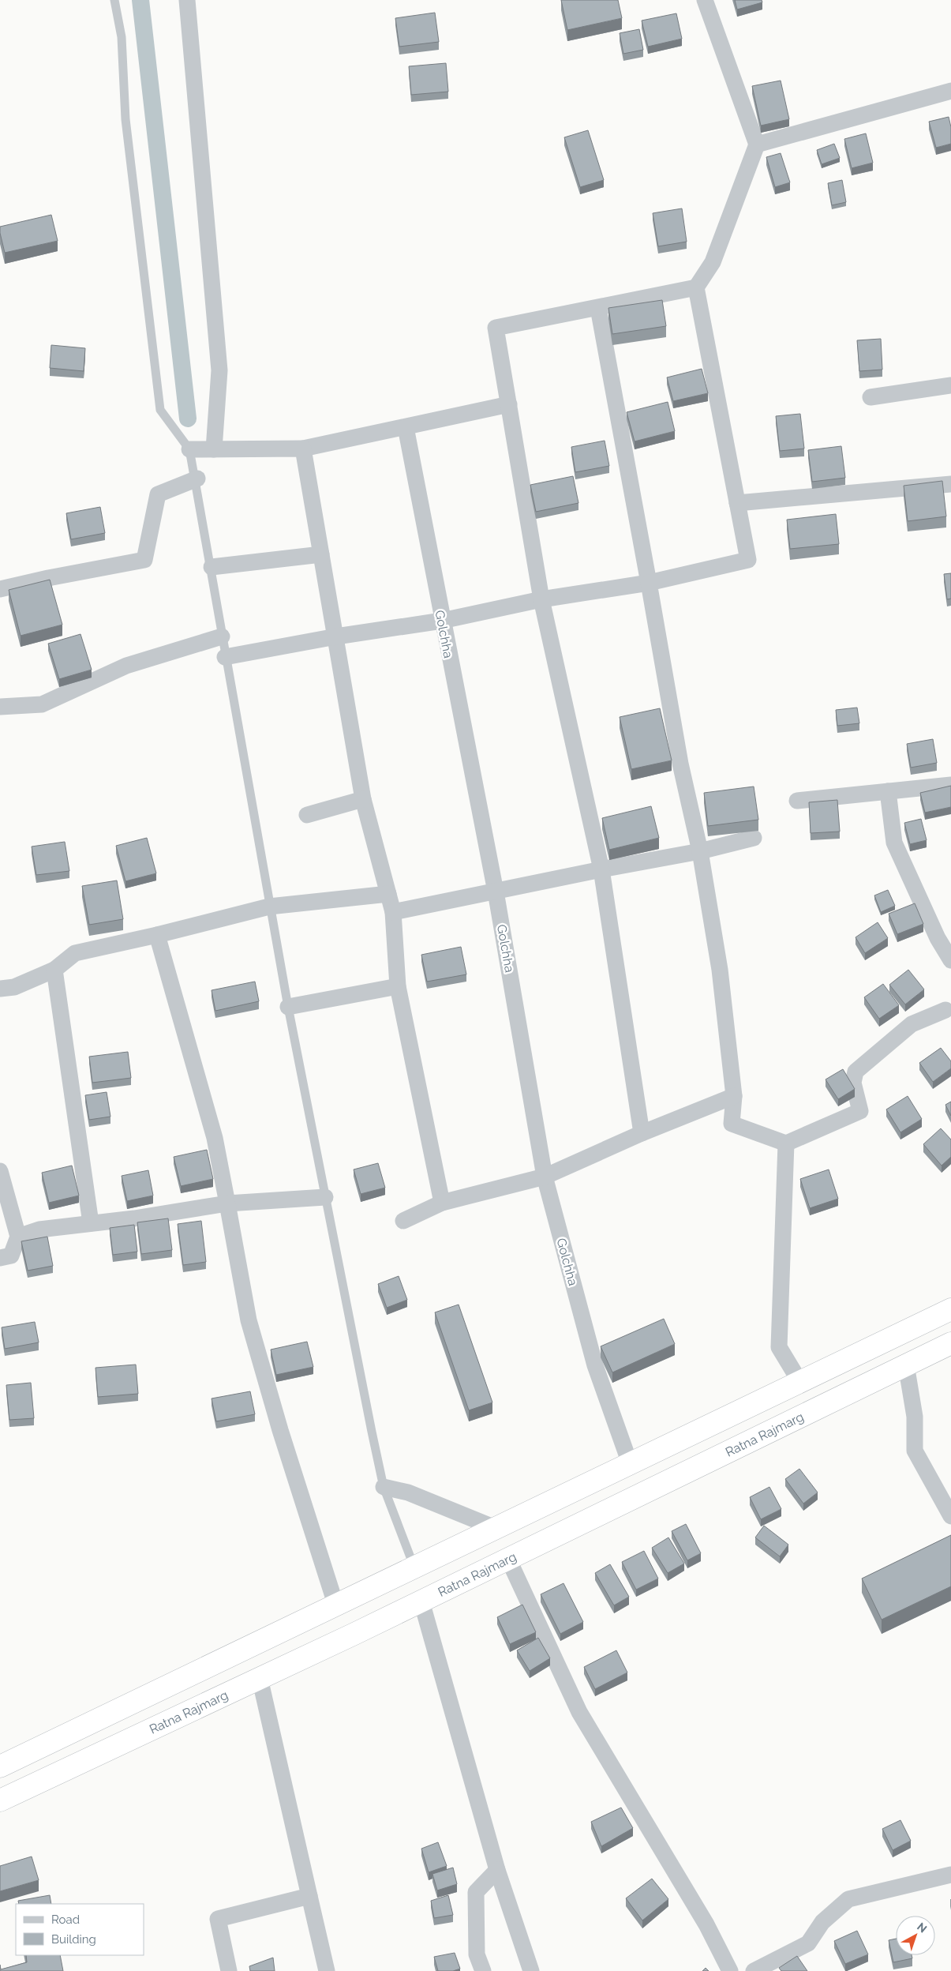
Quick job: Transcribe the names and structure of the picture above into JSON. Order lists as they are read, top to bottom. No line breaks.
{"streets":{"highway":["Ratna Rajmarg"],"street":["Golchha"]},"legend":["Road","Building"],"north":"top right"}
